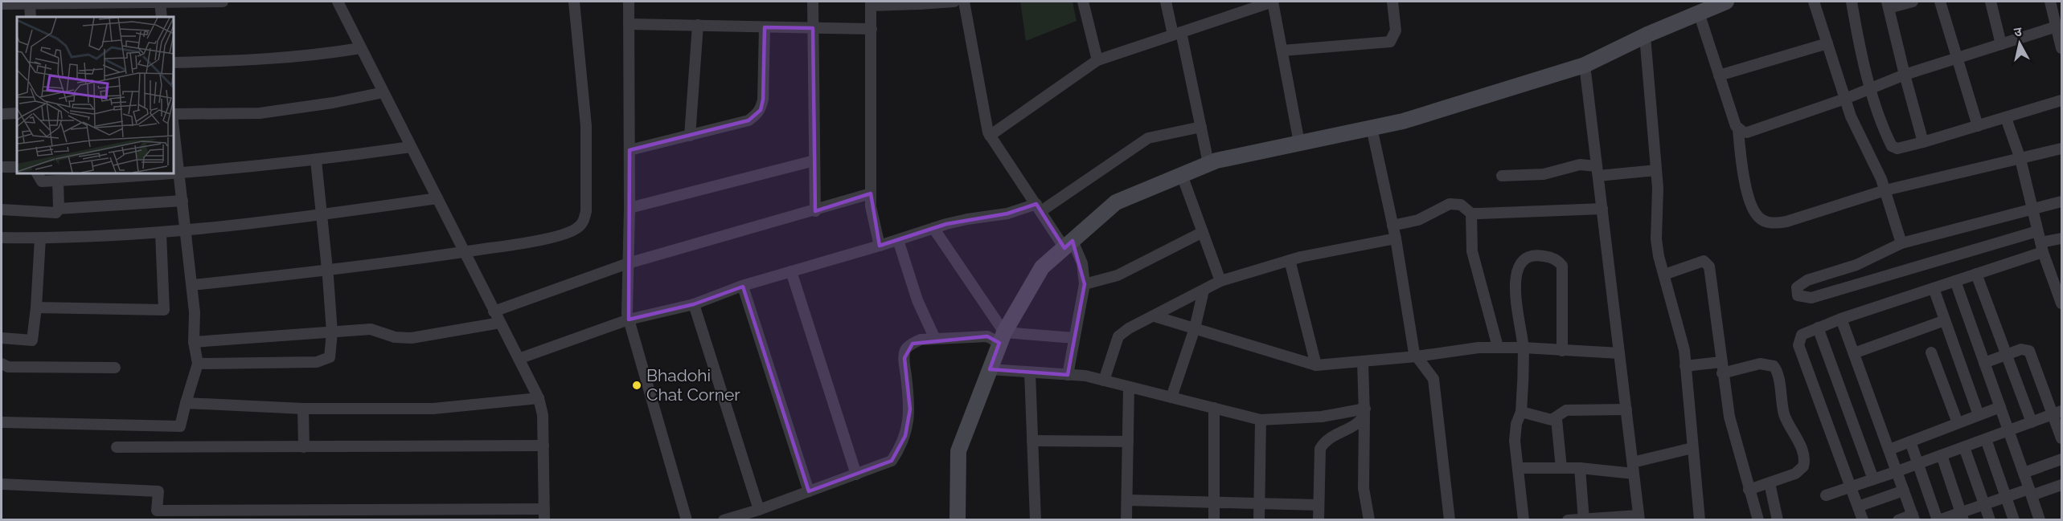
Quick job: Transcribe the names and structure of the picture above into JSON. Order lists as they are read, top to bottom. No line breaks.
{"places":["Bhadohi Chat Corner"],"north":"top"}
